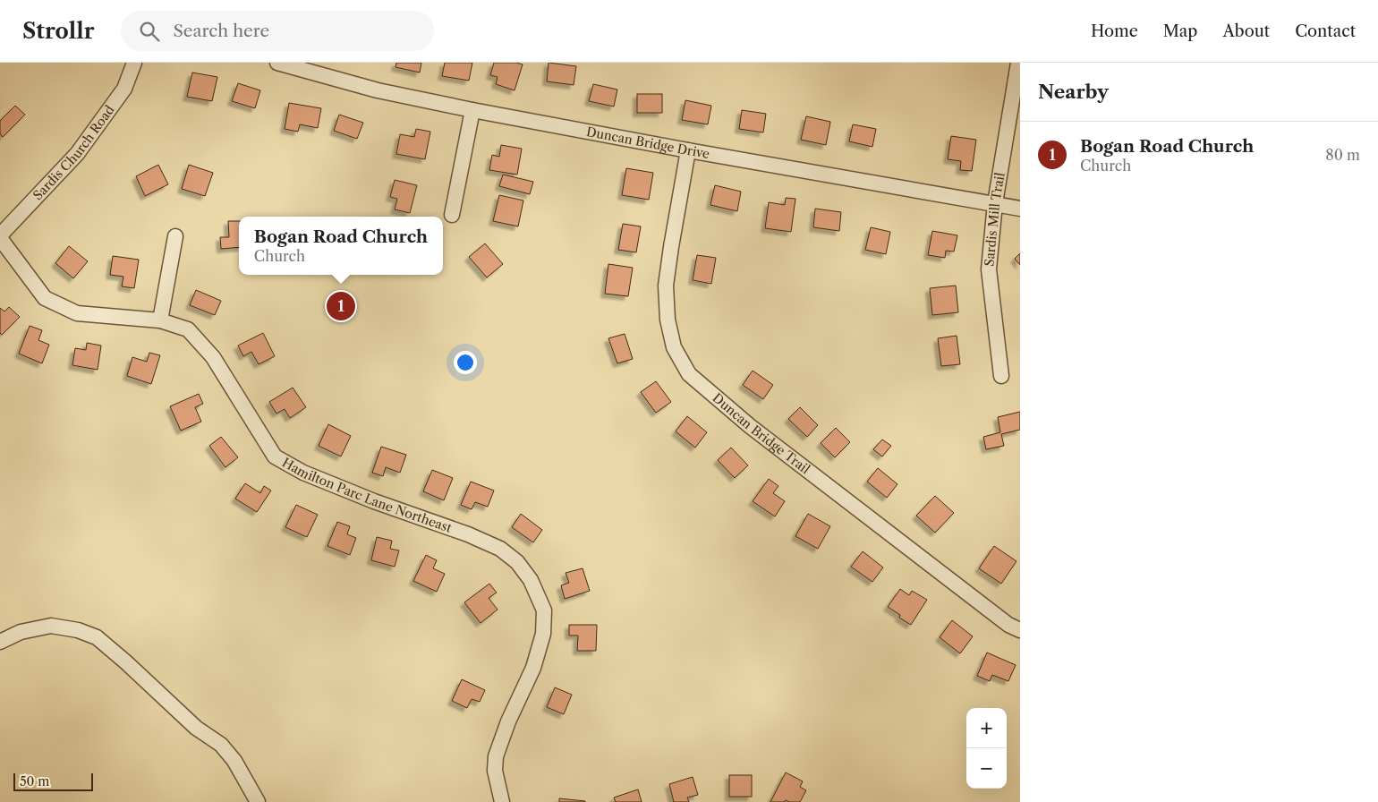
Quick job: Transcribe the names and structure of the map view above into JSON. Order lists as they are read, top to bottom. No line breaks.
{"streets":{"street":["Duncan Bridge Drive","Sardis Church Road","Sardis Mill Trail","Duncan Bridge Trail","Hamilton Parc Lane Northeast"]},"crossings":[["Duncan Bridge Drive","Sardis Mill Trail"],["Duncan Bridge Drive","Duncan Bridge Trail"],["Sardis Church Road","Hamilton Parc Lane Northeast"]],"scale_bar":"50 m","page":{"header":"Strollr","search":"Search here","nav":["Home","Map","About","Contact"],"heading":"Nearby","list":[{"mark":"1","name":"Bogan Road Church","note":"Church","value":"80 m"}],"popup":["Bogan Road Church","Church"],"pins":"1","map_buttons":["+","−"],"scale":"50 m"}}
